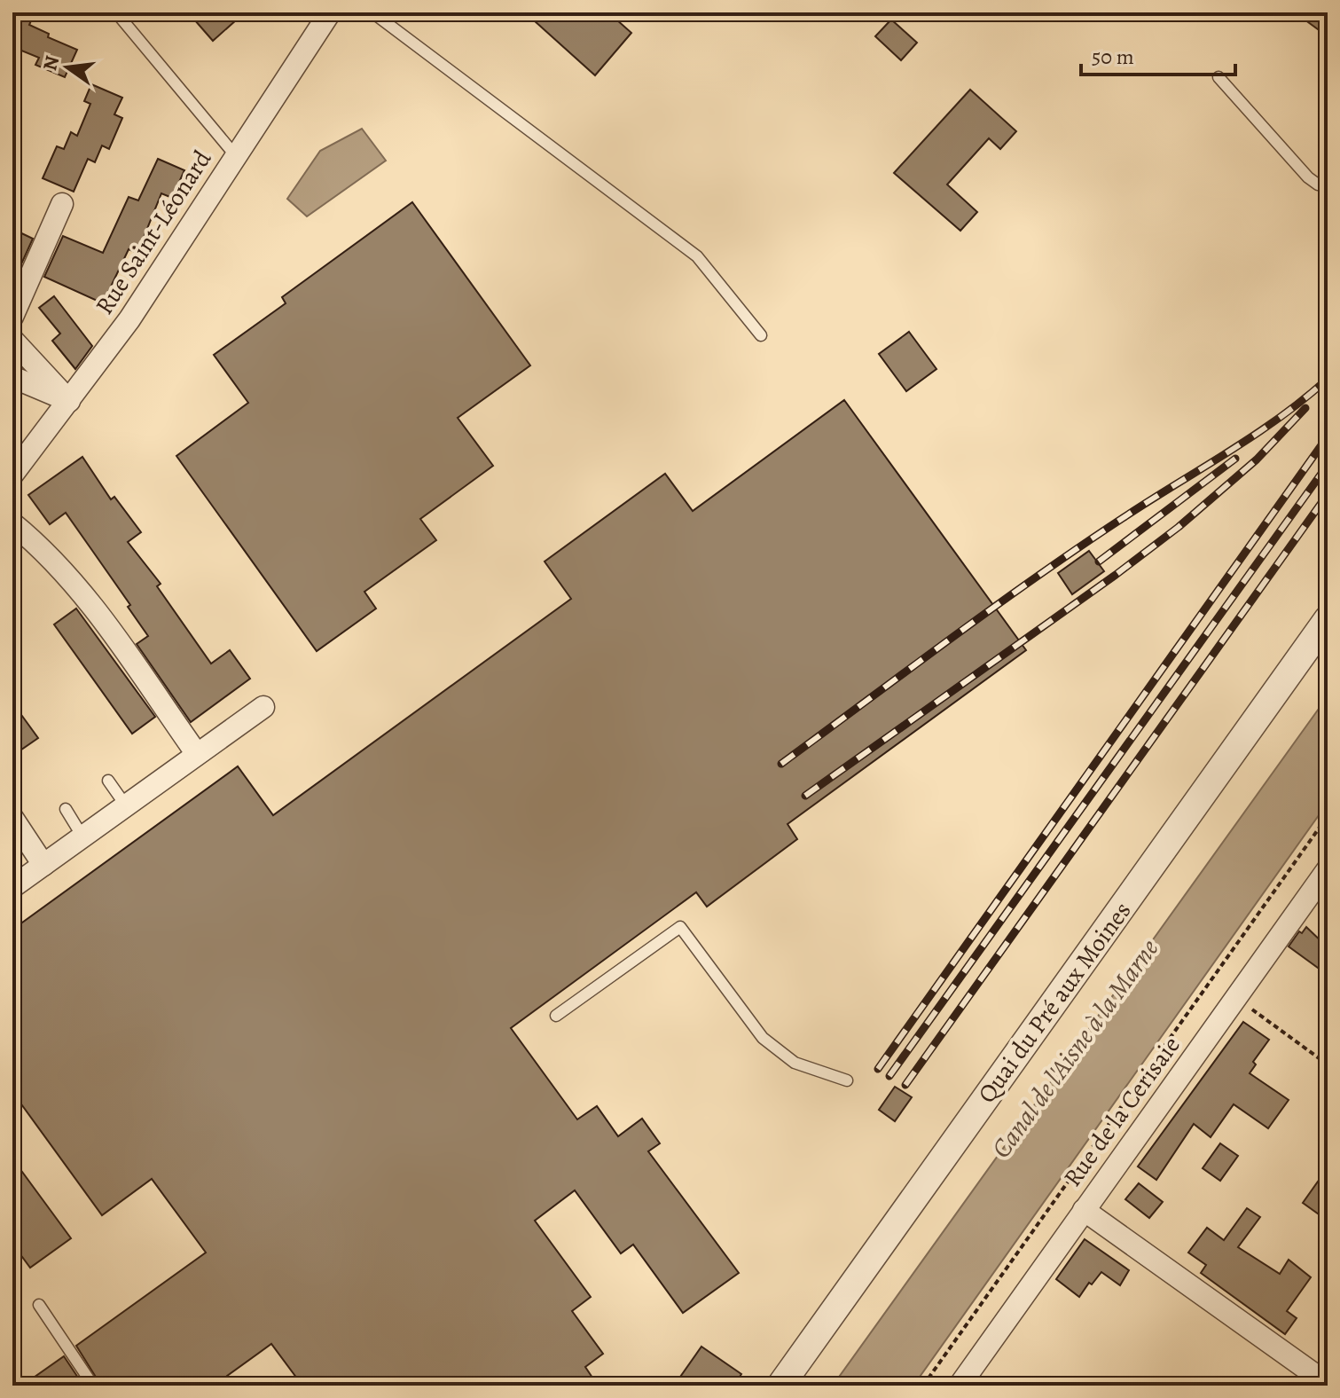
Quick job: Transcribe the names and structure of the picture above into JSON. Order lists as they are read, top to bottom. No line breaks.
{"streets":{"street":["Rue Saint-Léonard","Quai du Pré aux Moines","Rue de la Cerisaie"]},"water":["Canal de l'Aisne à la Marne"],"scale_bar":"50 m","north":"left"}
